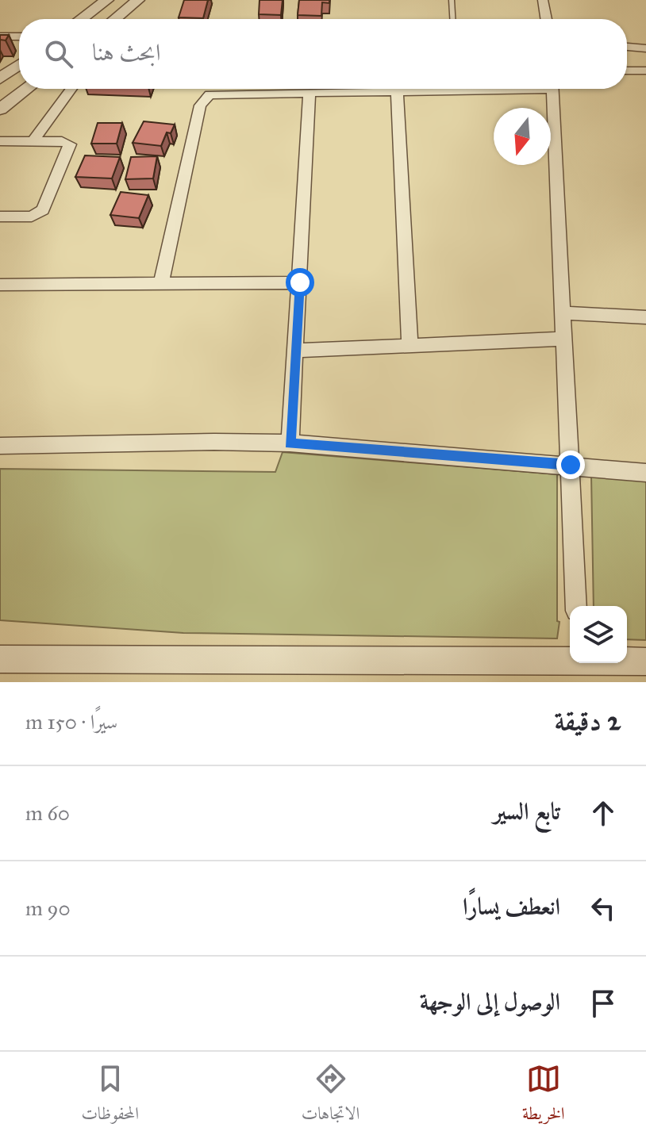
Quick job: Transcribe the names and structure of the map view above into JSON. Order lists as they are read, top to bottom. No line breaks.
{"north":"bottom","page":{"search":"ابحث هنا","heading":["2 دقيقة","سيرًا · 150 m"],"list":[["تابع السير","60 m"],["انعطف يسارًا","90 m"],"الوصول إلى الوجهة"],"nav":["الخريطة","الاتجاهات","المحفوظات"]}}
